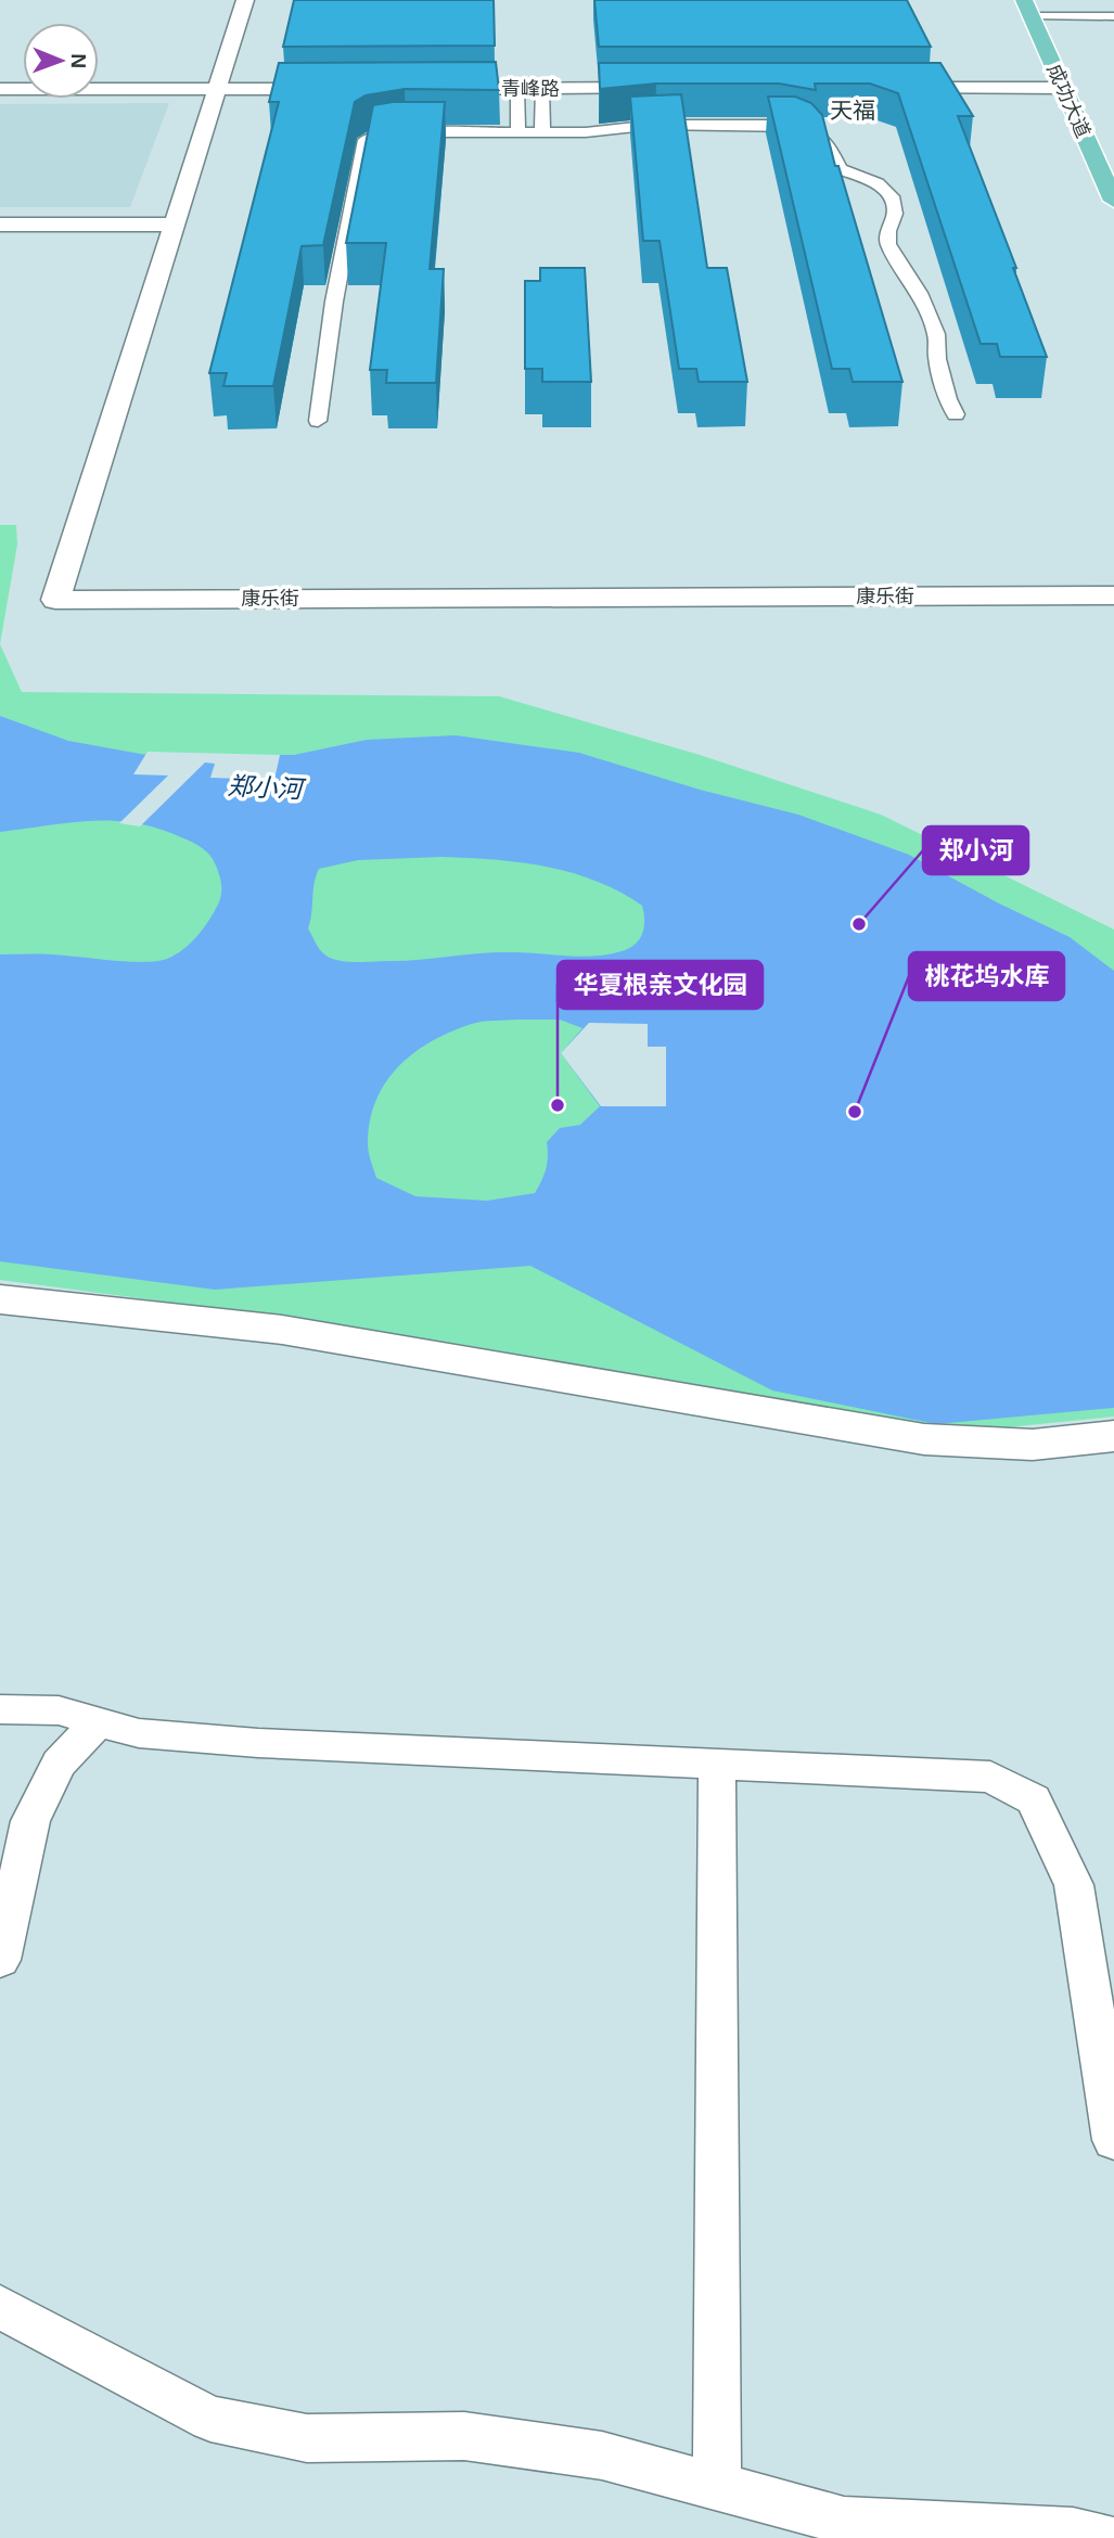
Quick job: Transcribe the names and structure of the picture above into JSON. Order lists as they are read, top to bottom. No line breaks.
{"streets":{"main road":["成功大道"],"street":["青峰路","康乐街"]},"districts":["天福"],"water":["郑小河"],"places":["郑小河","华夏根亲文化园","桃花坞水库"],"north":"right"}
